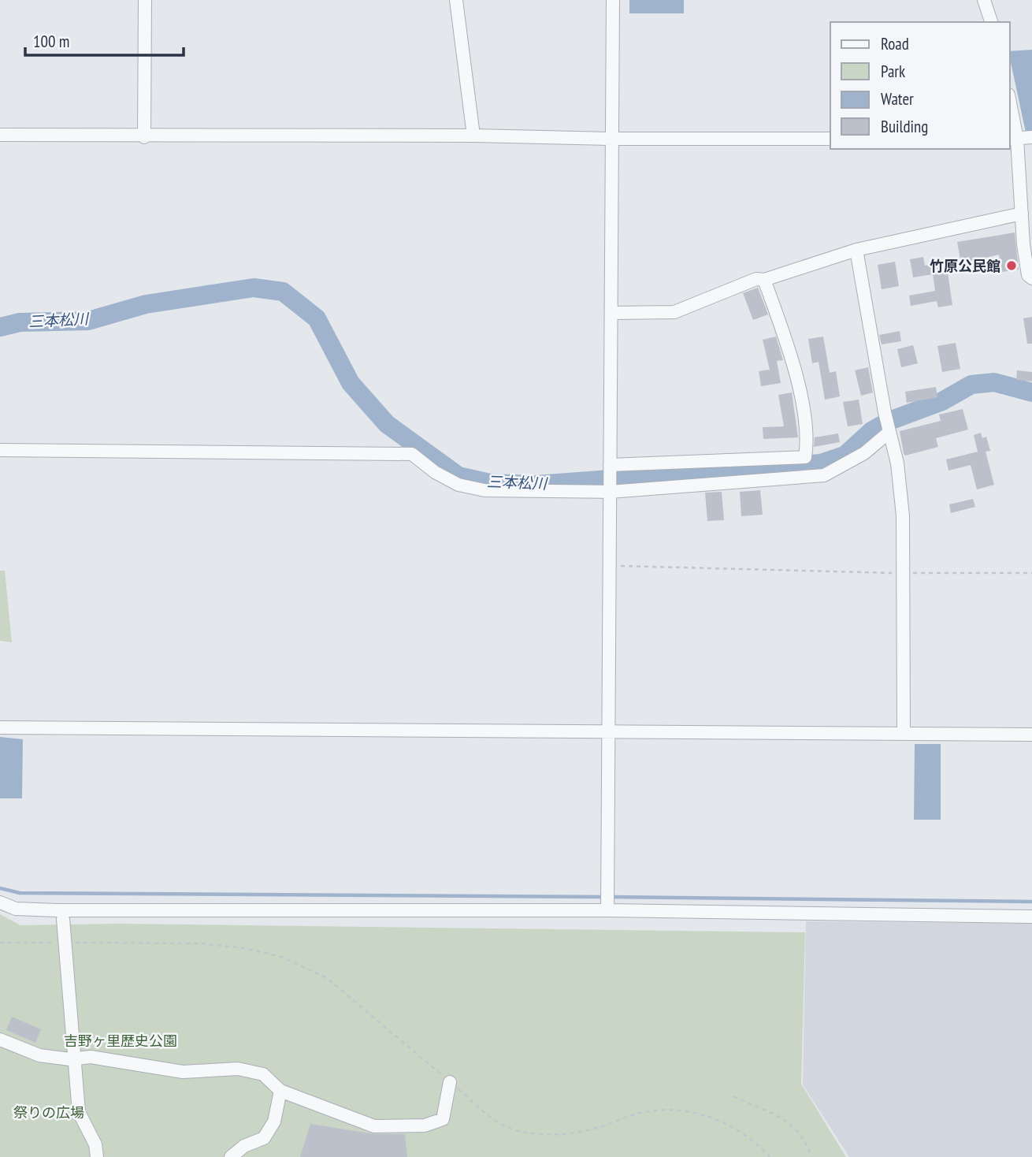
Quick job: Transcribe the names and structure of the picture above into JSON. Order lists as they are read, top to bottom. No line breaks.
{"water":["三本松川"],"parks":["吉野ヶ里歴史公園","祭りの広場"],"places":["竹原公民館"],"legend":["Road","Park","Water","Building"],"scale_bar":"100 m"}
